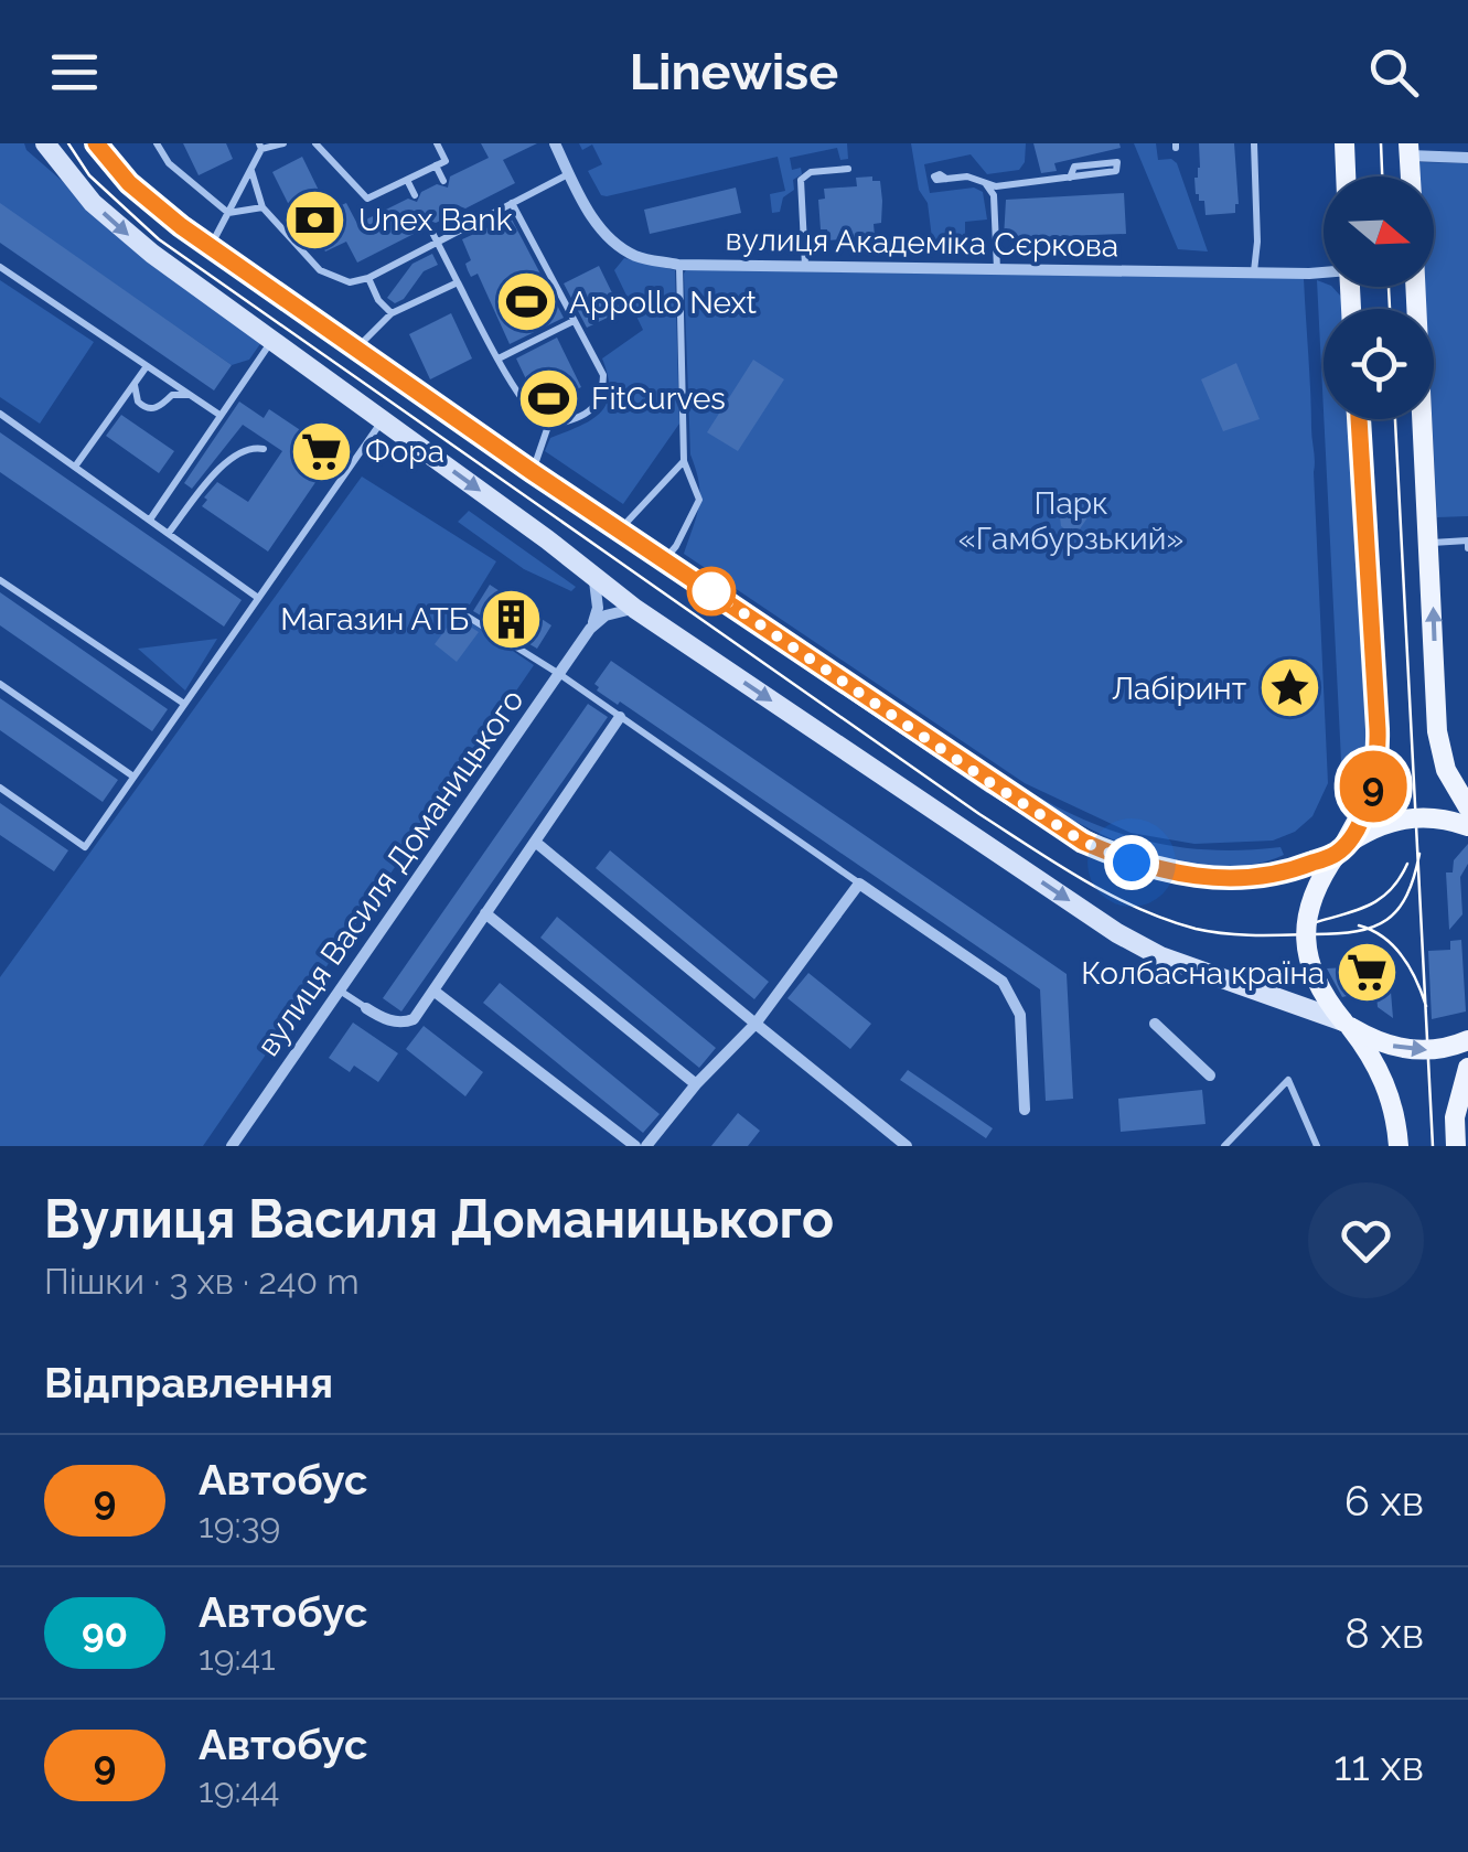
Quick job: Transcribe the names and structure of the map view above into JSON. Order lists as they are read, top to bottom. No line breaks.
{"streets":{"street":["вулиця Академіка Сєркова","вулиця Василя Доманицького"]},"parks":["Парк «Гамбурзький»"],"places":{"bank":["Unex Bank"],"sports":["Appollo Next","FitCurves"],"supermarket":["Фора","Колбасна країна"],"building":["Магазин АТБ"],"place":["Лабіринт"]},"lines":["bus line 9"],"north":"right","page":{"header":"Linewise","on_map":"9","heading":[["Вулиця Василя Доманицького","Пішки · 3 хв · 240 m"],"Відправлення"],"list":[{"mark":"9","name":"Автобус","note":"19:39","value":"6 хв"},{"mark":"90","name":"Автобус","note":"19:41","value":"8 хв"},{"mark":"9","name":"Автобус","note":"19:44","value":"11 хв"}]}}
